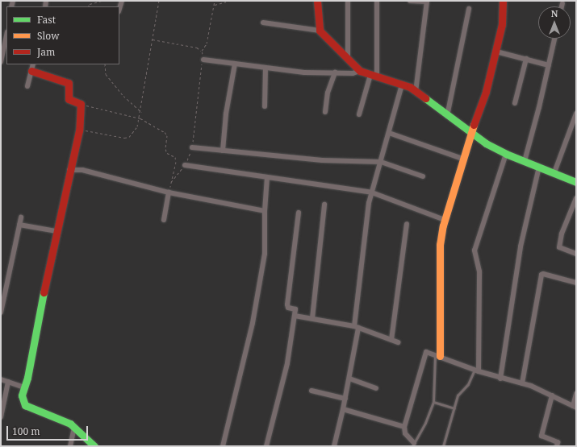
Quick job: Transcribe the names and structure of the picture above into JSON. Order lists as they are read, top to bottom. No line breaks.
{"legend":["Fast","Slow","Jam"],"scale_bar":"100 m","north":"top"}
